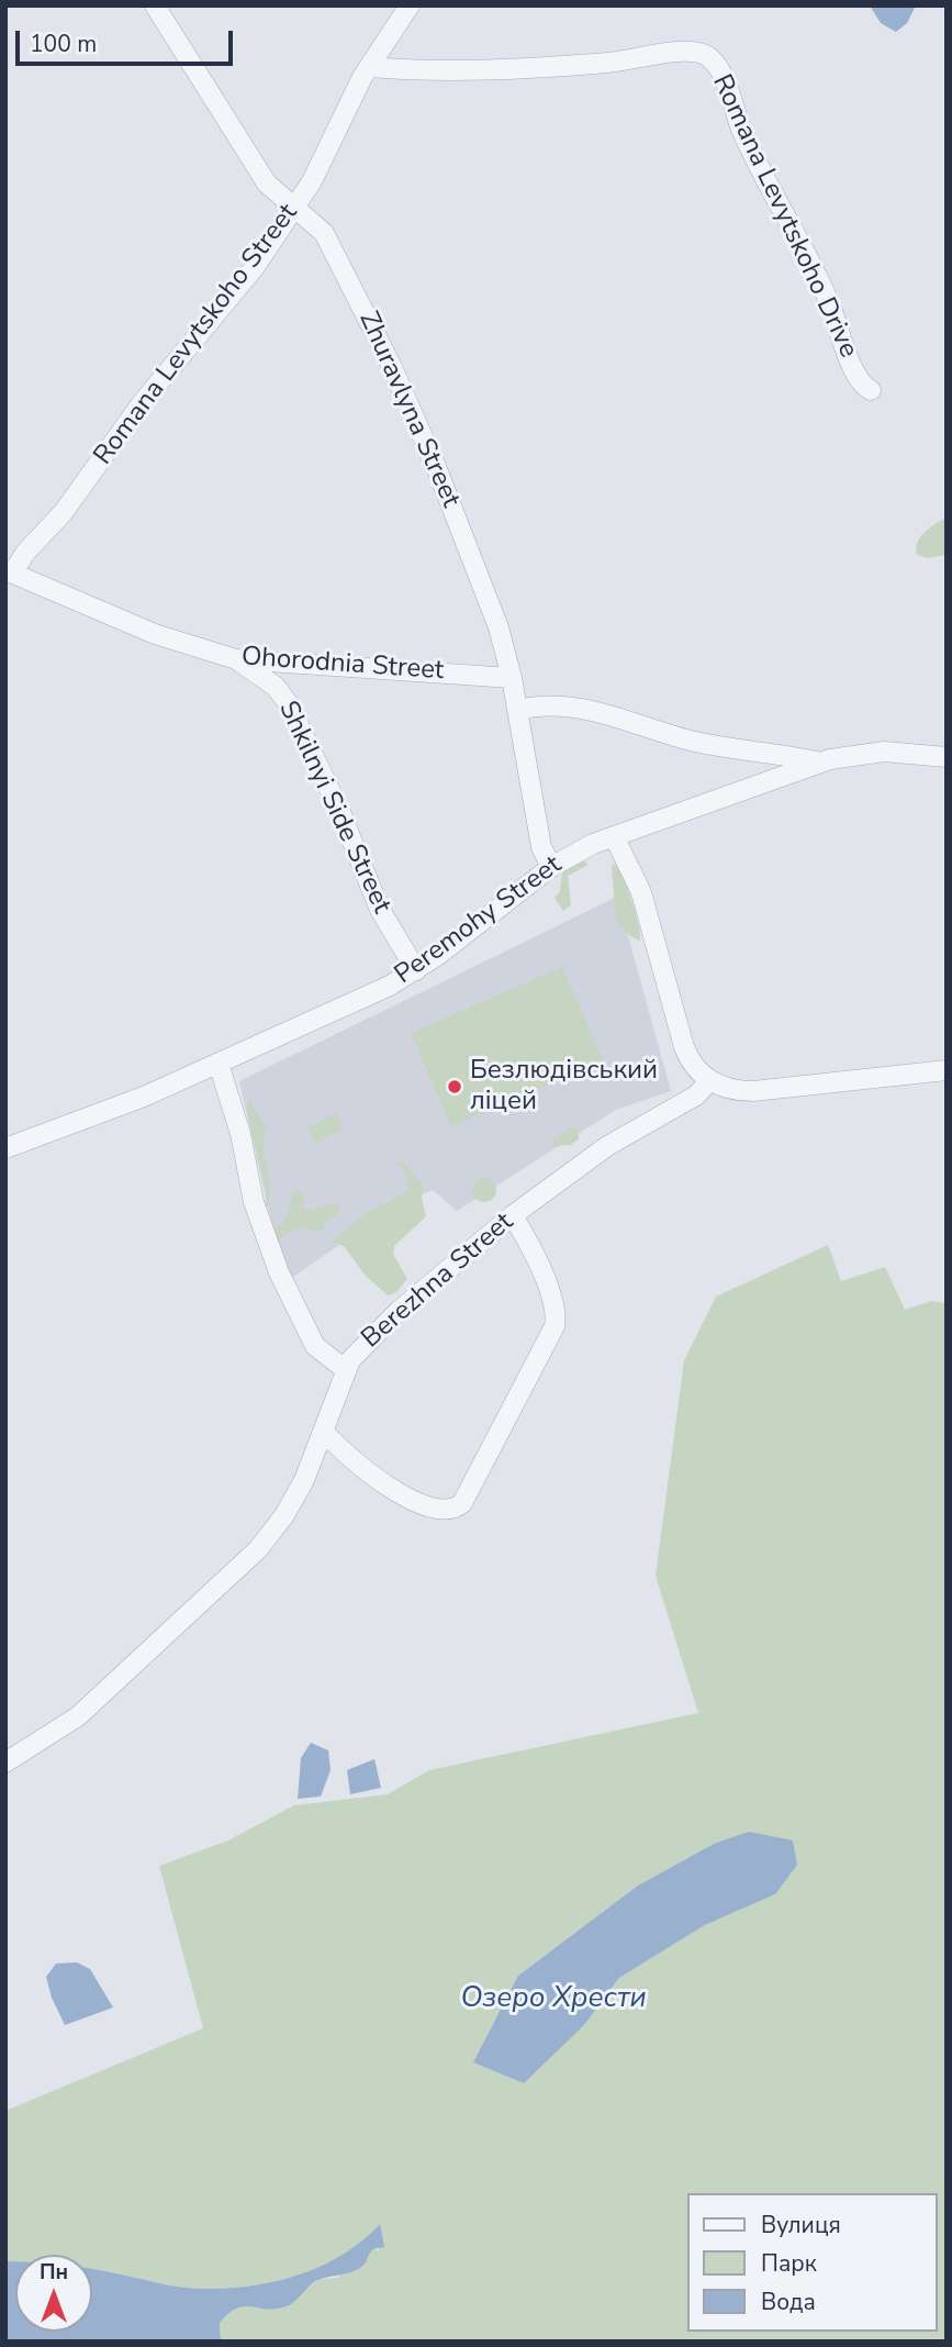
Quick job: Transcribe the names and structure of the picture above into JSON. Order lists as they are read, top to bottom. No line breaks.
{"streets":{"street":["Romana Levytskoho Drive","Romana Levytskoho Street","Zhuravlyna Street","Ohorodnia Street","Shkilnyi Side Street","Peremohy Street","Berezhna Street"]},"crossings":[["Romana Levytskoho Drive","Romana Levytskoho Street"],["Romana Levytskoho Street","Zhuravlyna Street"],["Romana Levytskoho Street","Ohorodnia Street"],["Zhuravlyna Street","Ohorodnia Street"],["Zhuravlyna Street","Peremohy Street"],["Ohorodnia Street","Shkilnyi Side Street"],["Shkilnyi Side Street","Peremohy Street"]],"water":["Озеро Хрести"],"places":["Безлюдівський ліцей"],"legend":["Вулиця","Парк","Вода"],"scale_bar":"100 m","north":"top"}
